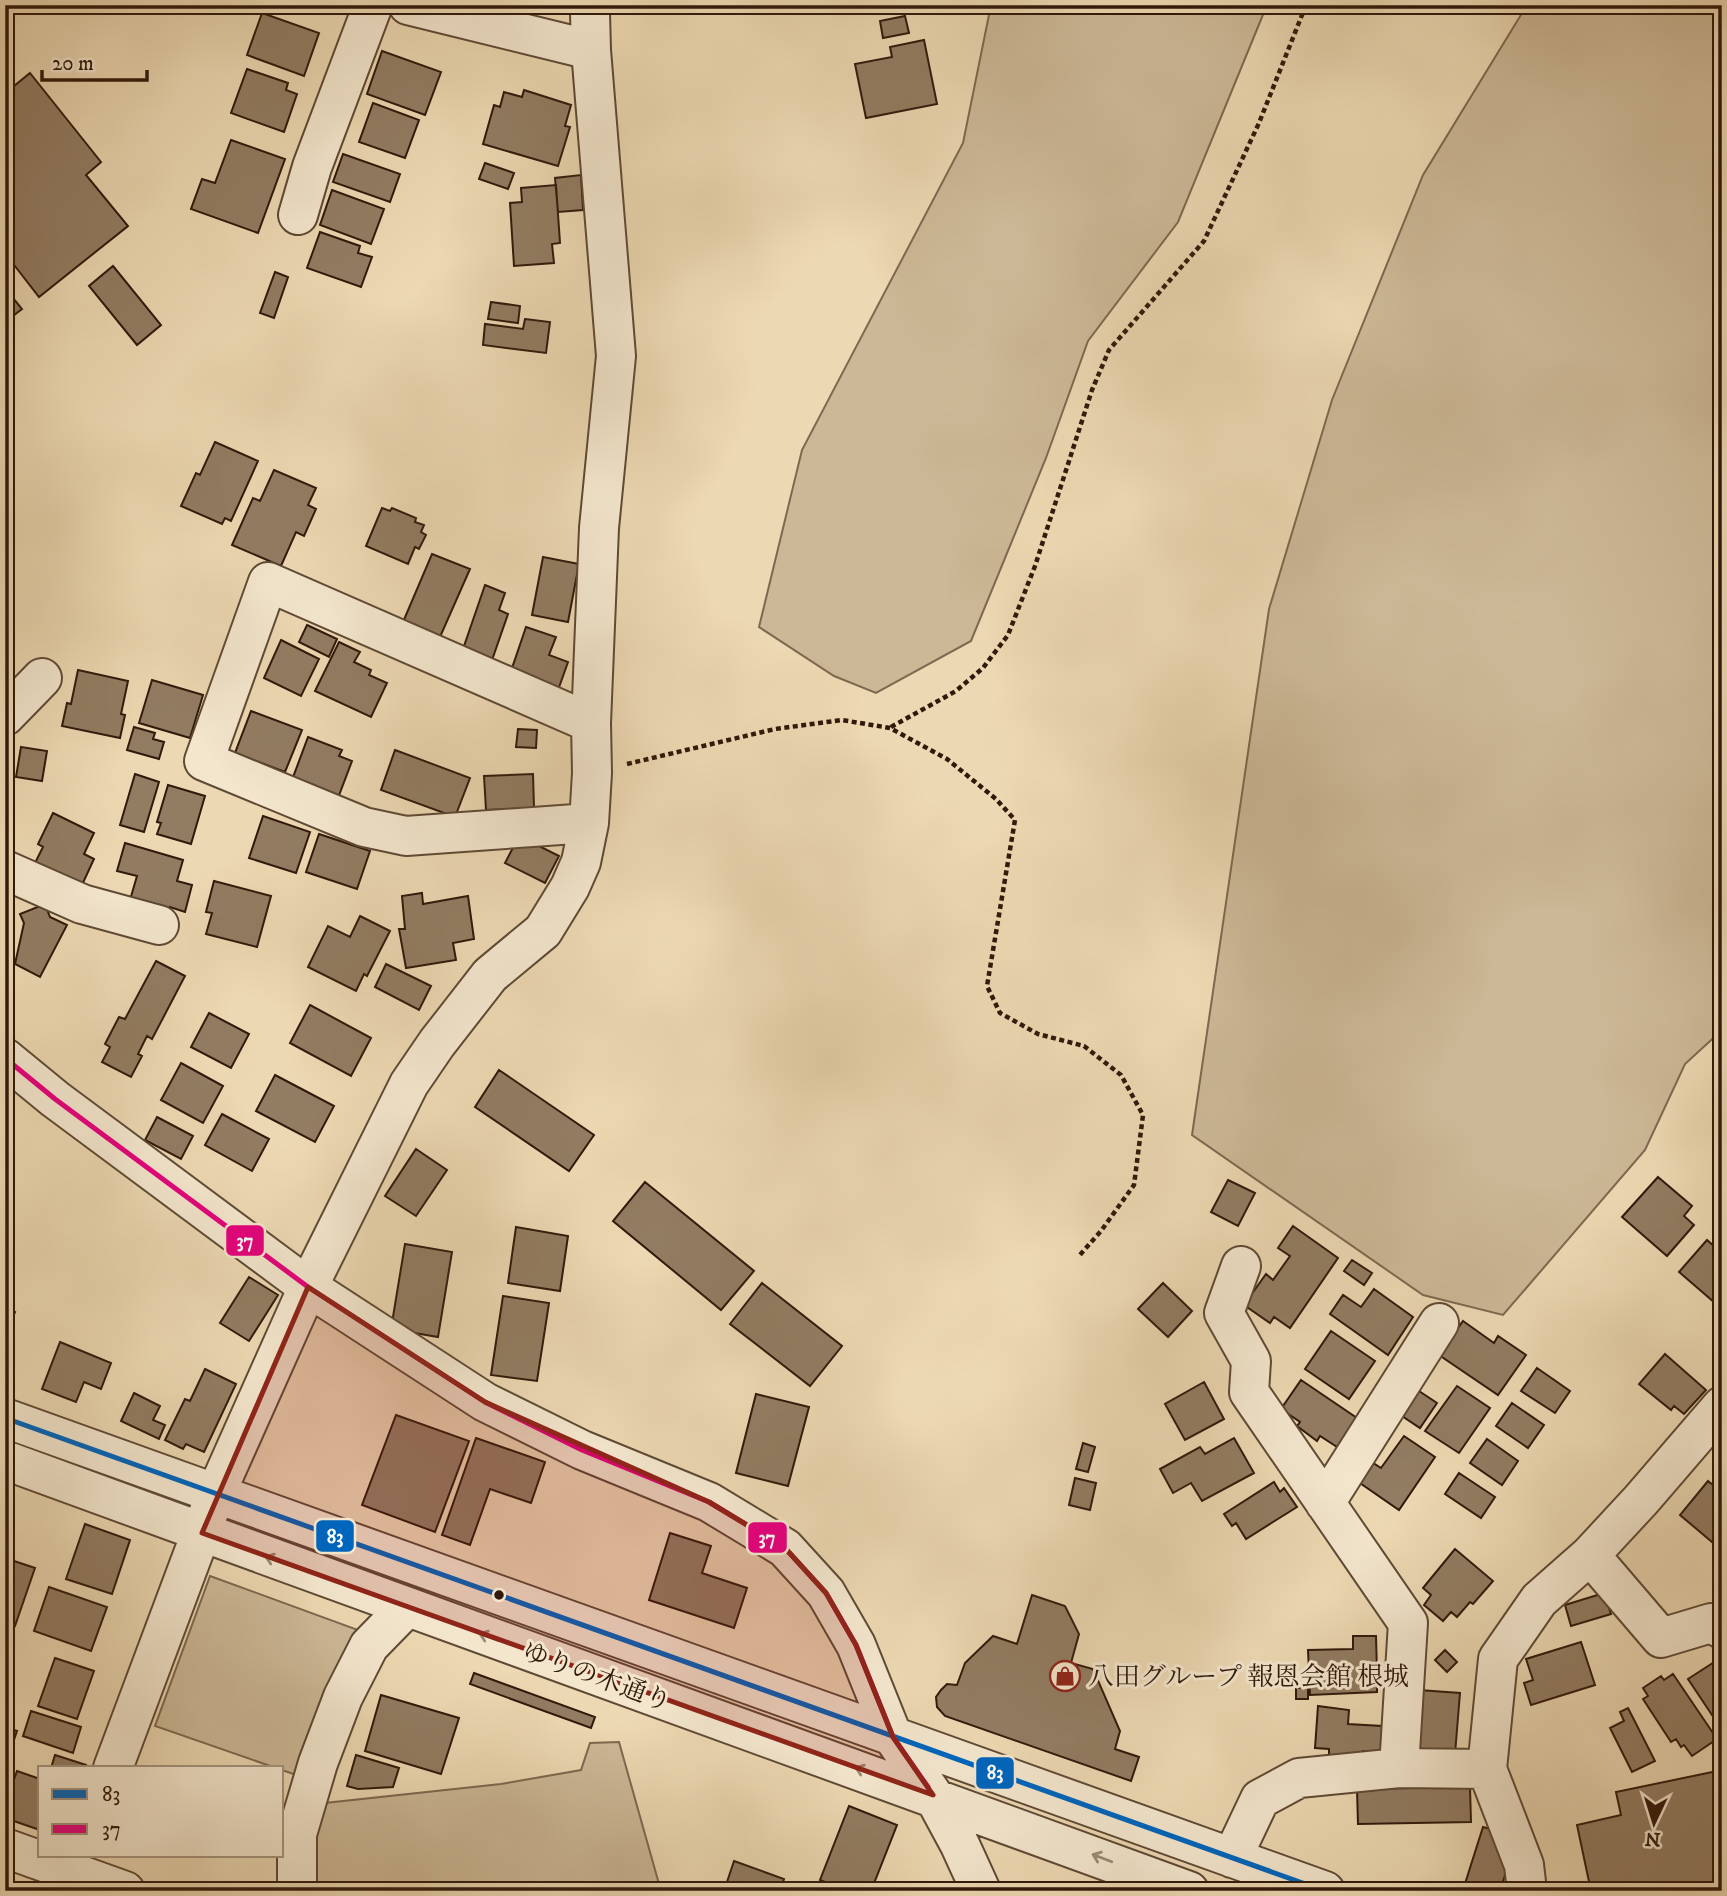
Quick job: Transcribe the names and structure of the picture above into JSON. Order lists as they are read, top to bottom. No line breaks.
{"streets":{"street":["ゆりの木通り"]},"places":{"shop":["八田グループ 報恩会館 根城"]},"lines":["transit line 37","transit line 83"],"legend":["83","37"],"scale_bar":"20 m","north":"bottom"}
